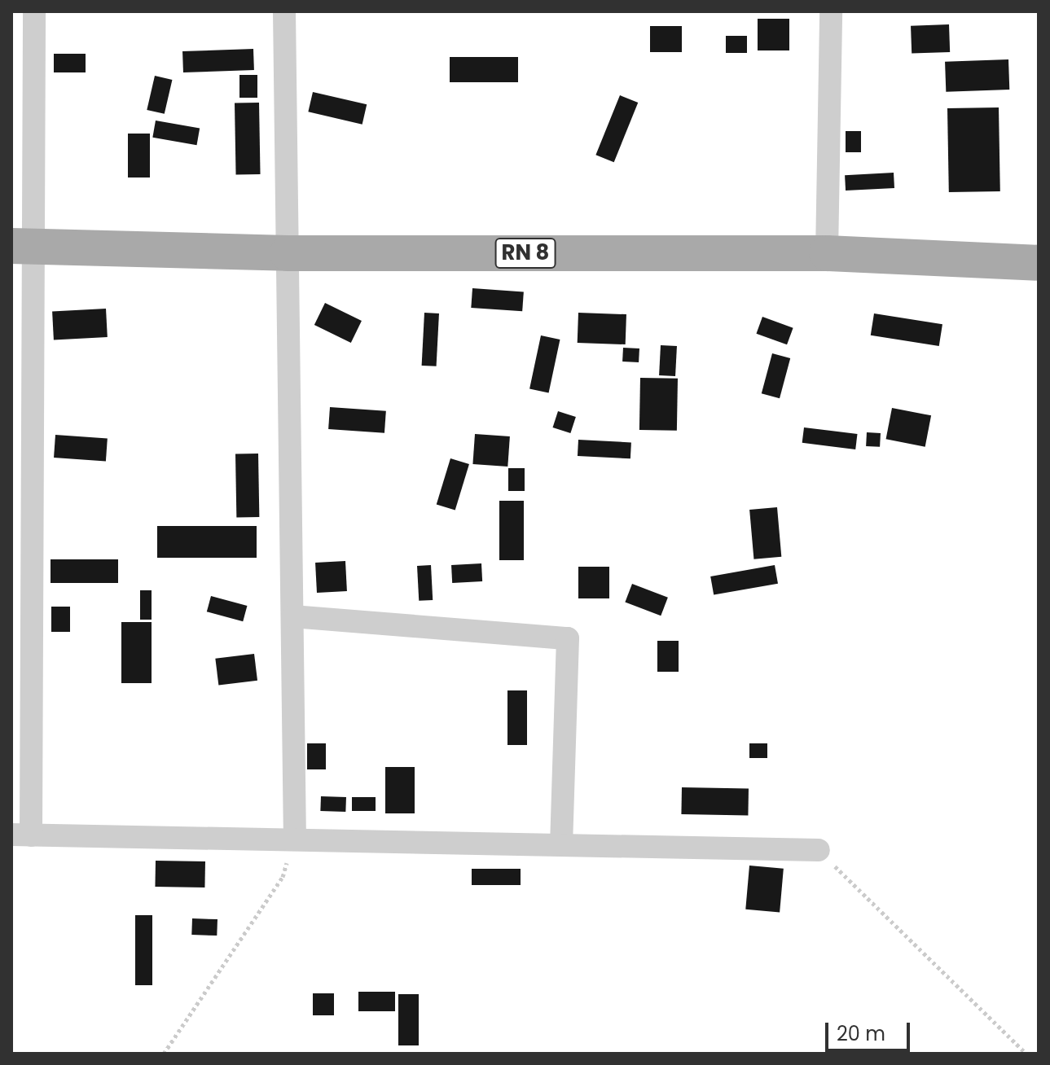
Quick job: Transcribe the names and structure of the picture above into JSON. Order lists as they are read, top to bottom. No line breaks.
{"streets":{"main road":["RN 8"]},"scale_bar":"20 m"}
